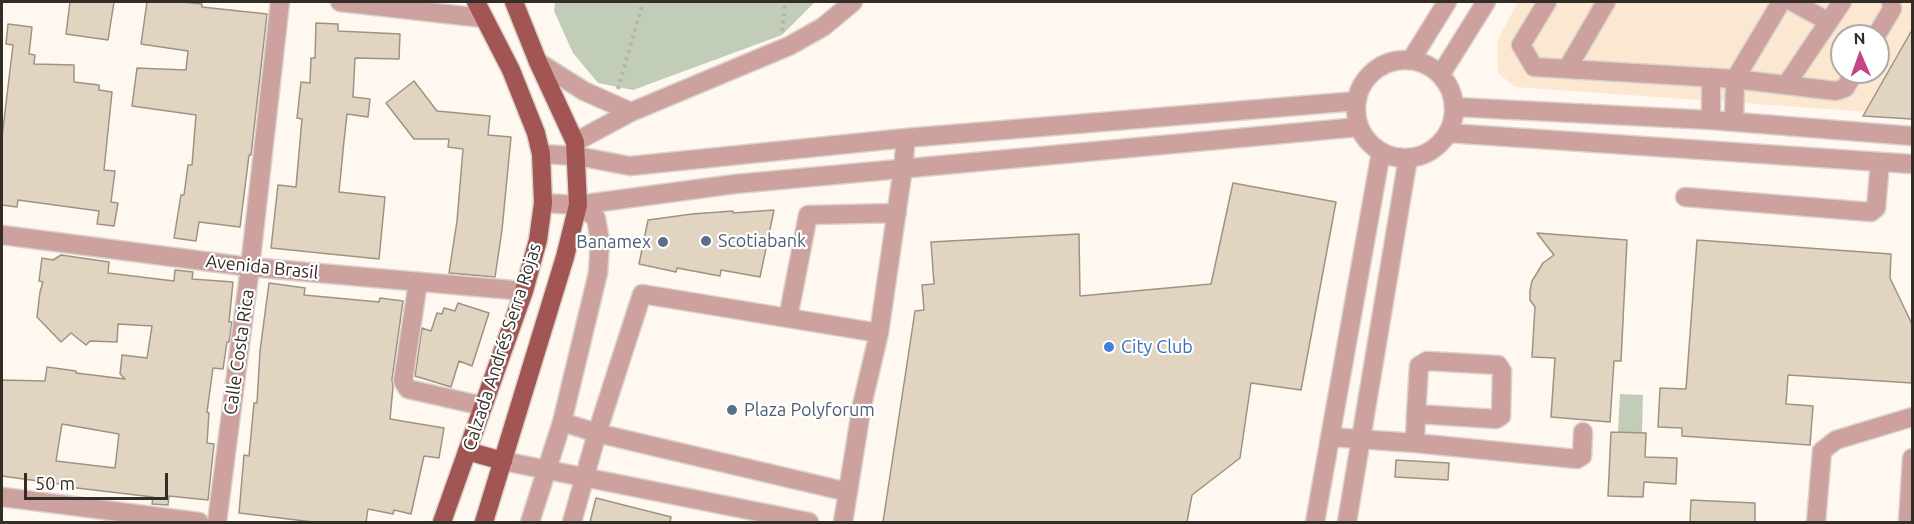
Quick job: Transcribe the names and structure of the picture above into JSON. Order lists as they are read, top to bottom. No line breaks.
{"streets":{"main road":["Calzada Andrés Serra Rojas"],"street":["Avenida Brasil","Calle Costa Rica"]},"crossings":[["Avenida Brasil","Calzada Andrés Serra Rojas"],["Avenida Brasil","Calle Costa Rica"]],"places":["Scotiabank","Banamex","City Club","Plaza Polyforum"],"scale_bar":"50 m","north":"top"}
